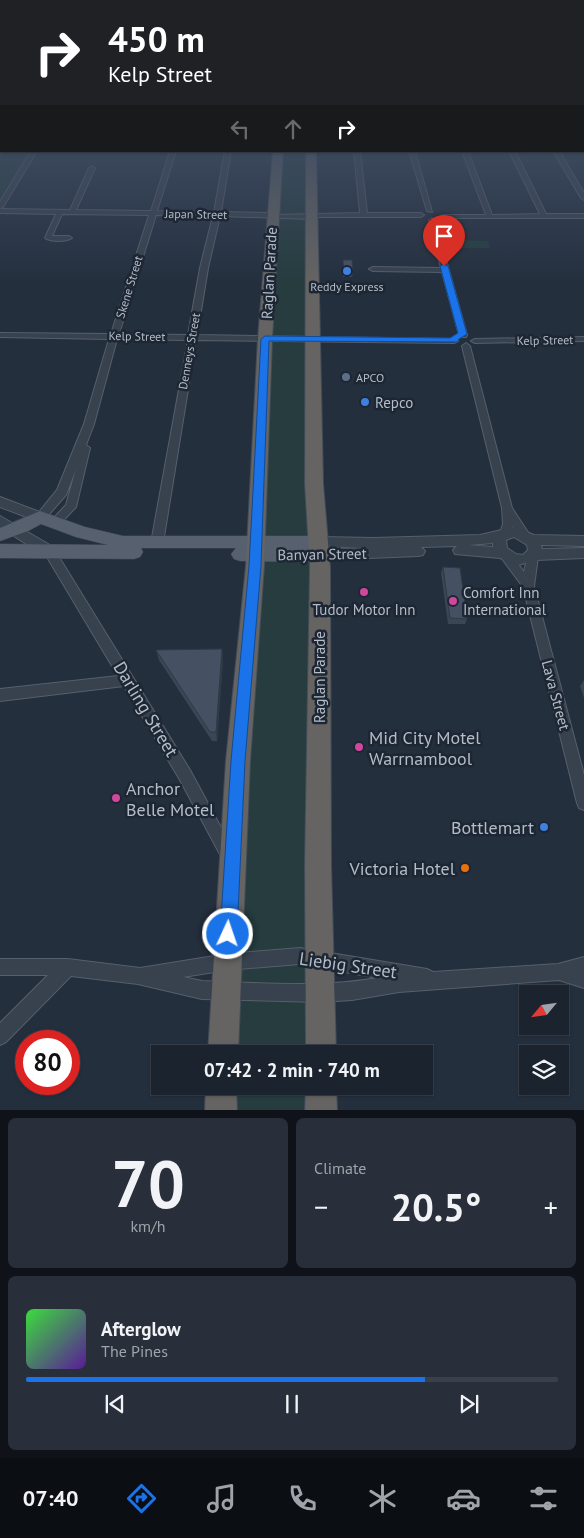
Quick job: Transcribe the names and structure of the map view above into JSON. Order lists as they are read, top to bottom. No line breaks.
{"streets":{"highway":["Raglan Parade"],"main road":["Banyan Street"],"street":["Japan Street","Skene Street","Kelp Street","Denneys Street","Lava Street","Darling Street","Liebig Street"]},"crossings":[["Japan Street","Raglan Parade"],["Japan Street","Skene Street"],["Japan Street","Denneys Street"],["Raglan Parade","Kelp Street"],["Raglan Parade","Banyan Street"],["Raglan Parade","Darling Street"],["Raglan Parade","Liebig Street"],["Skene Street","Kelp Street"],["Skene Street","Banyan Street"],["Kelp Street","Denneys Street"],["Denneys Street","Banyan Street"],["Banyan Street","Lava Street"],["Banyan Street","Darling Street"]],"places":["Reddy Express","APCO","Repco","Tudor Motor Inn","Comfort Inn International","Mid City Motel Warrnambool","Anchor Belle Motel","Bottlemart","Victoria Hotel"],"north":"bottom left","page":{"turn":["450 m","Kelp Street"],"limit":"80","trip":"07:42 · 2 min · 740 m","tile":[["70","km/h"],"Climate"],"heat":["−","20.5°","+"],"song":["Afterglow","The Pines"],"tabs":"07:40"}}
